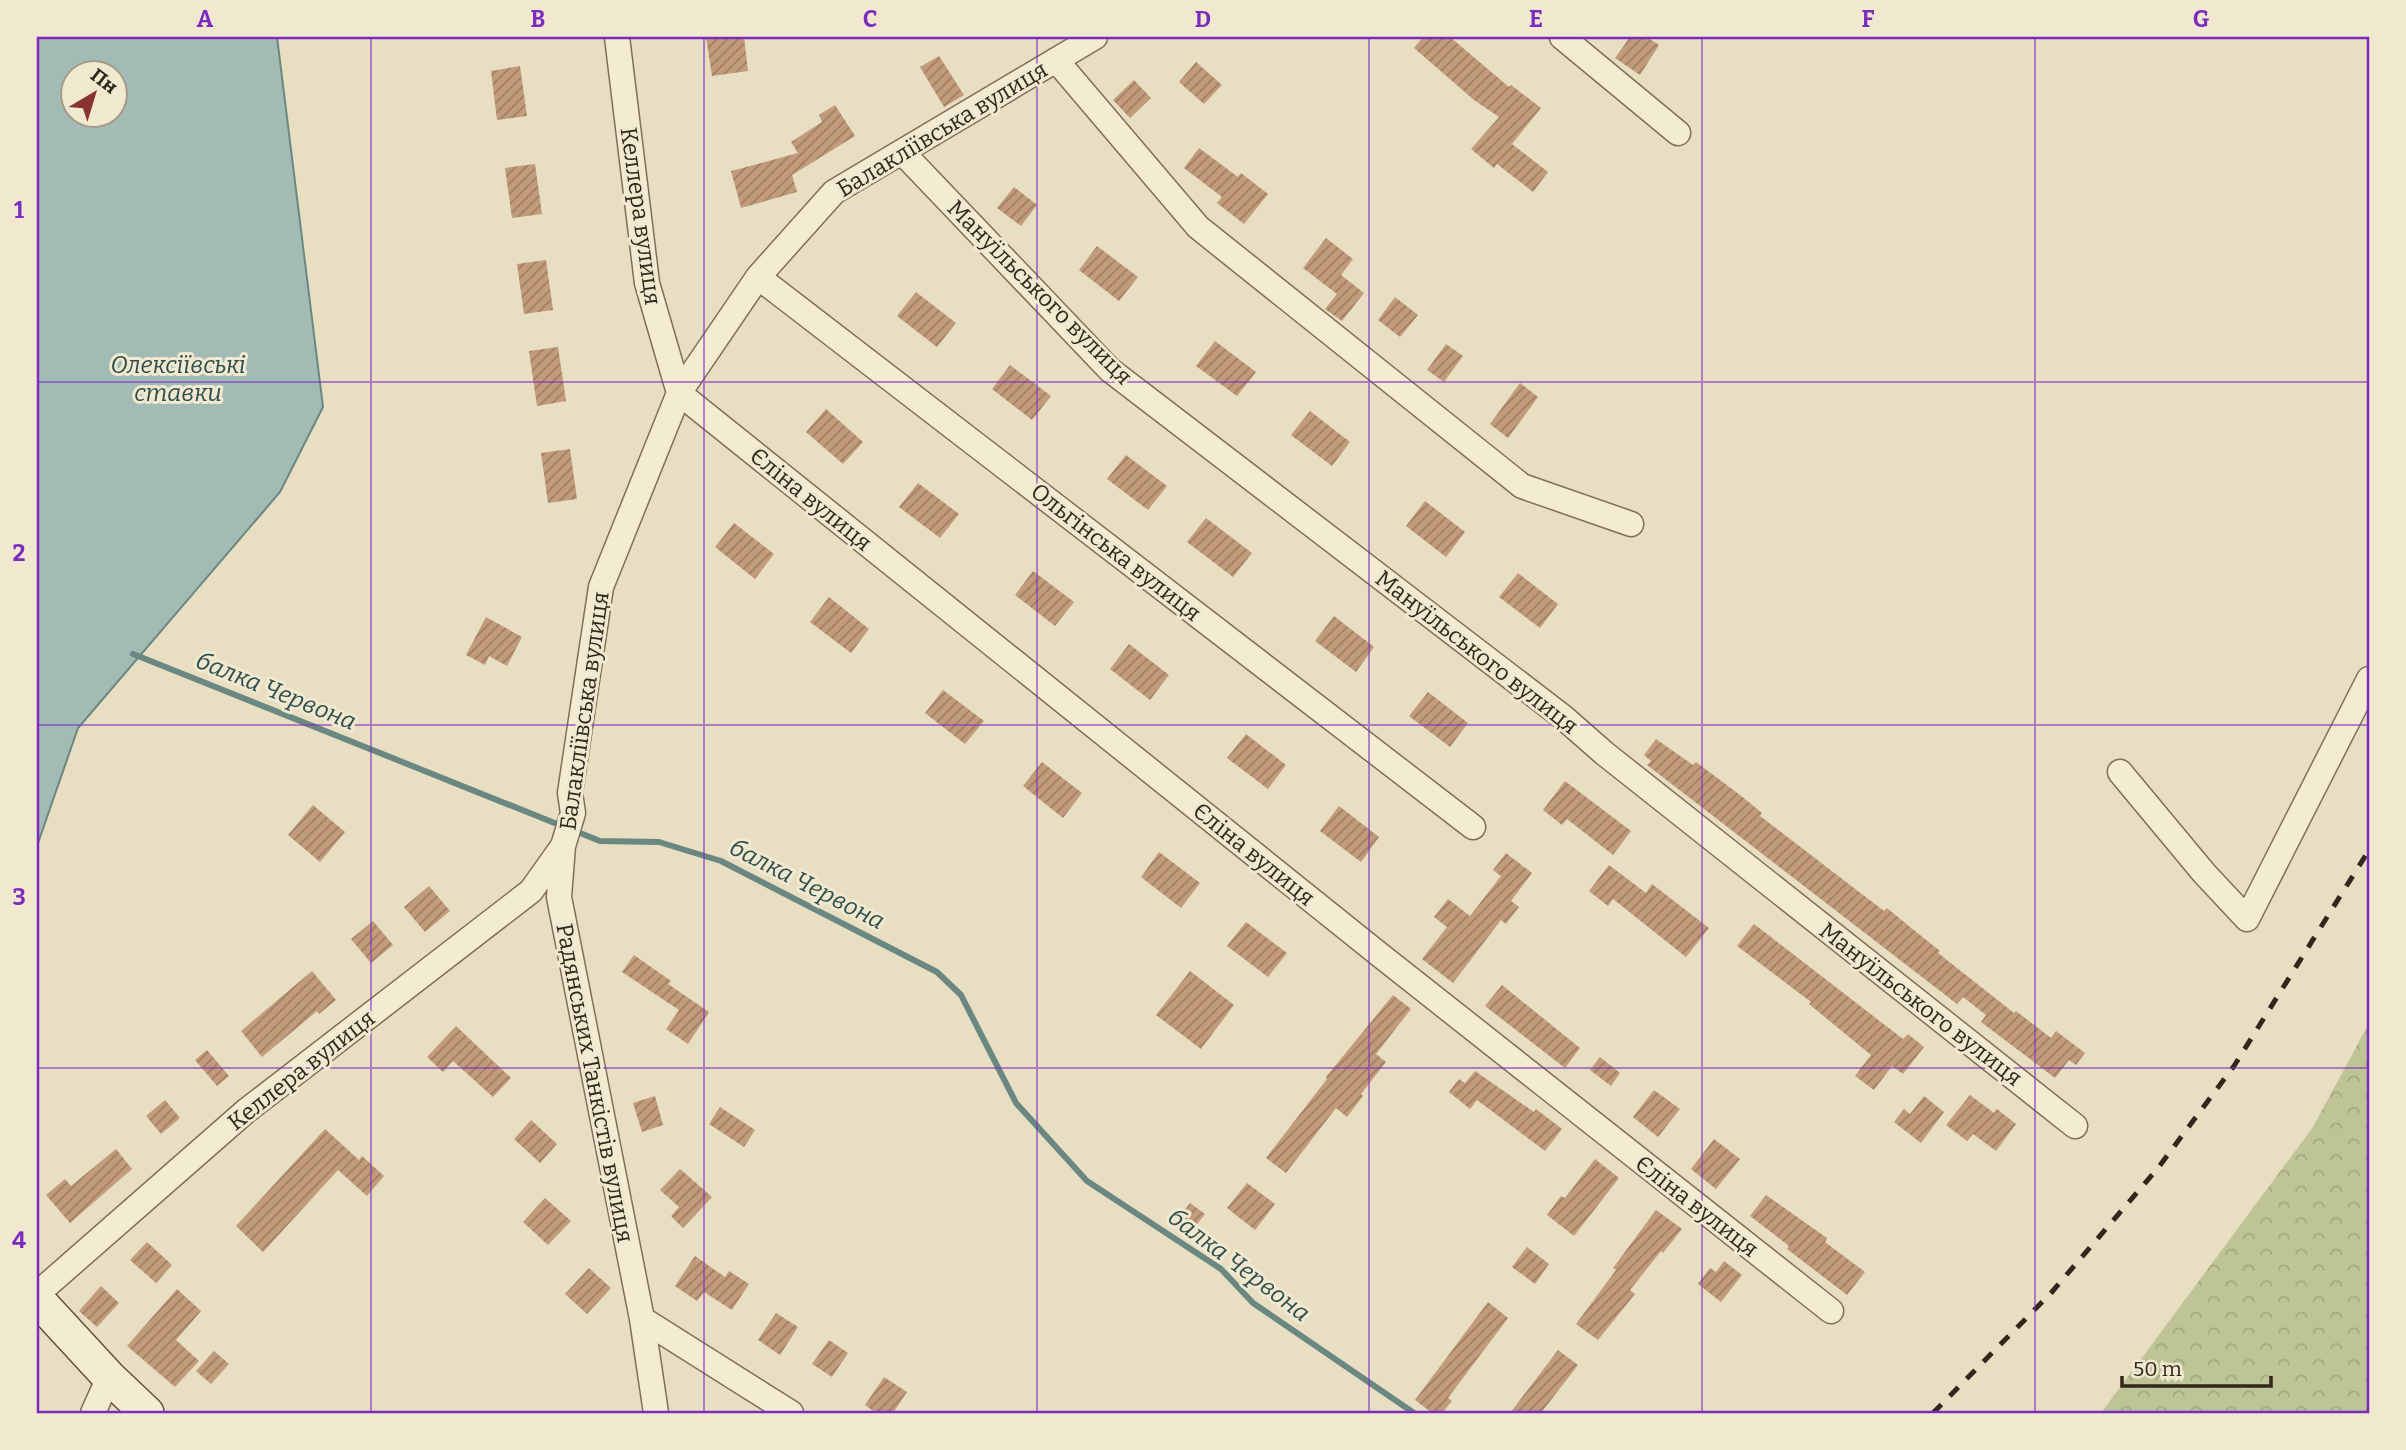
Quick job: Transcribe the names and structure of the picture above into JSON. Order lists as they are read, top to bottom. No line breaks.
{"streets":{"street":["Балакліївська вулиця","Келлера вулиця","Мануїльського вулиця","Єліна вулиця","Ольгінська вулиця","Радянських Танкістів вулиця"]},"crossings":[["Балакліївська вулиця","Келлера вулиця"],["Балакліївська вулиця","Мануїльського вулиця"],["Балакліївська вулиця","Єліна вулиця"],["Балакліївська вулиця","Ольгінська вулиця"],["Балакліївська вулиця","Радянських Танкістів вулиця"],["Келлера вулиця","Єліна вулиця"],["Келлера вулиця","Радянських Танкістів вулиця"]],"water":["Олексіївські ставки","балка Червона"],"scale_bar":"50 m","north":"top right","grid":{"columns":["A","B","C","D","E","F","G"],"rows":["1","2","3","4"]}}
